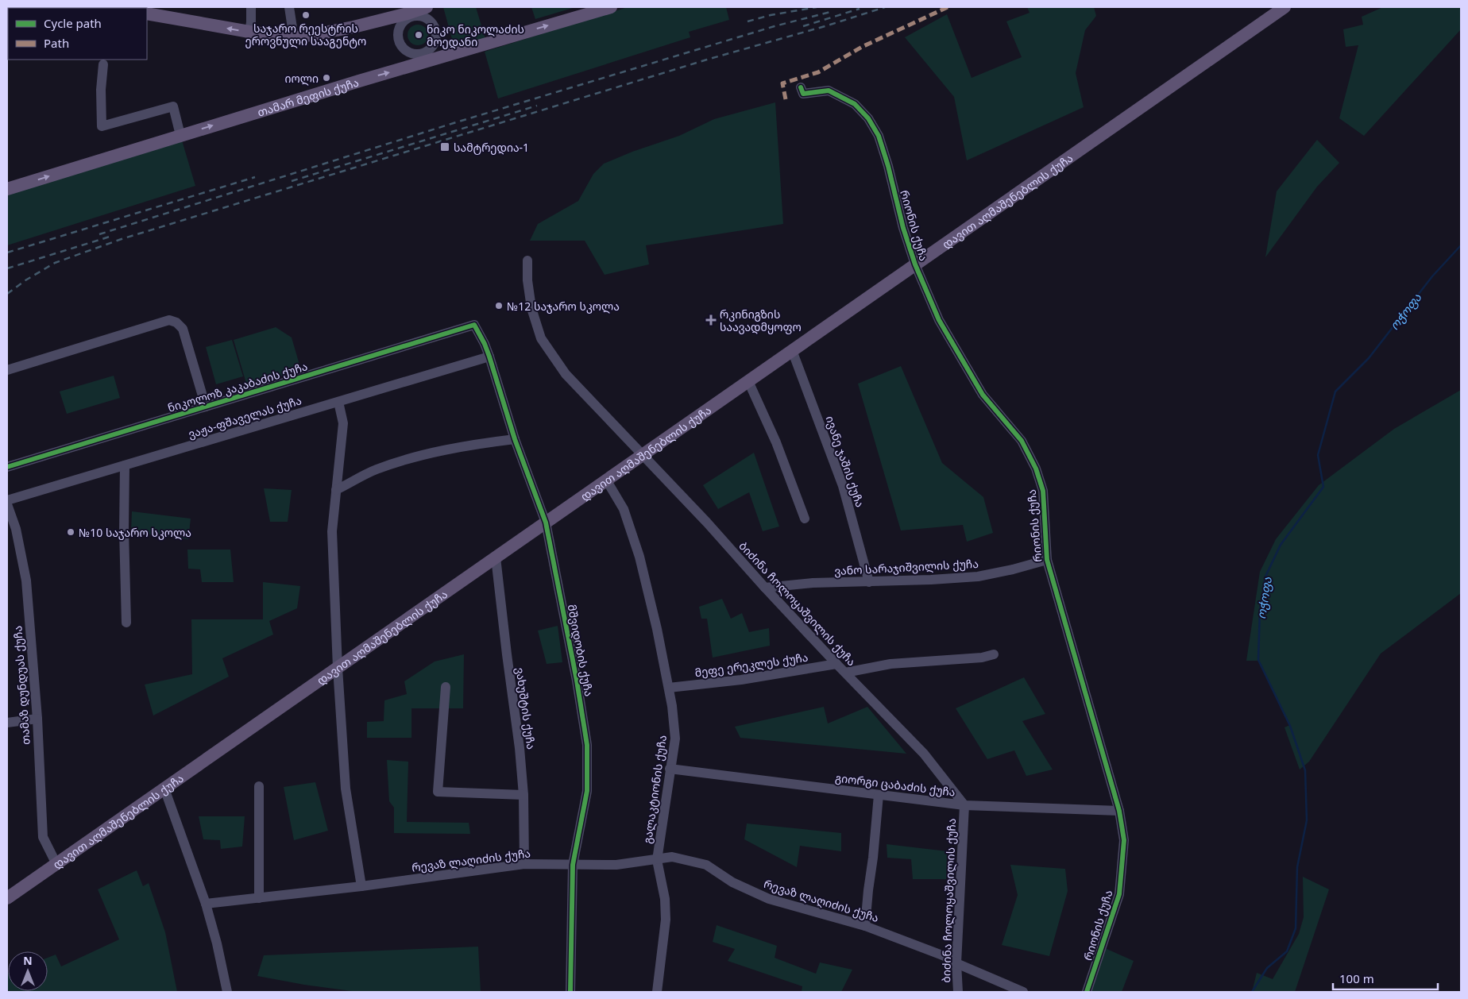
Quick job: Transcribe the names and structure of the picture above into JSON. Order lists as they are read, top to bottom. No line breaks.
{"streets":{"main road":["თამარ მეფის ქუჩა","დავით აღმაშენებლის ქუჩა"],"street":["რიონის ქუჩა","ნიკოლოზ კაკაბაძის ქუჩა","ვაჟა-ფშაველას ქუჩა","ივანე ჯაშის ქუჩა","ვანო სარაჯიშვილის ქუჩა","ბიძინა ჩოლოყაშვილის ქუჩა","მშვიდობის ქუჩა","მეფე ერეკლეს ქუჩა","თამაზ დუნდუას ქუჩა","ვახუშტის ქუჩა","გიორგი ცაბაძის ქუჩა","გალაკტიონის ქუჩა","რევაზ ლაღიძის ქუჩა"]},"crossings":[["დავით აღმაშენებლის ქუჩა","რიონის ქუჩა"],["დავით აღმაშენებლის ქუჩა","ივანე ჯაშის ქუჩა"],["დავით აღმაშენებლის ქუჩა","ბიძინა ჩოლოყაშვილის ქუჩა"],["დავით აღმაშენებლის ქუჩა","მშვიდობის ქუჩა"],["დავით აღმაშენებლის ქუჩა","თამაზ დუნდუას ქუჩა"],["დავით აღმაშენებლის ქუჩა","ვახუშტის ქუჩა"],["დავით აღმაშენებლის ქუჩა","გალაკტიონის ქუჩა"],["რიონის ქუჩა","ვანო სარაჯიშვილის ქუჩა"],["რიონის ქუჩა","გიორგი ცაბაძის ქუჩა"],["ნიკოლოზ კაკაბაძის ქუჩა","მშვიდობის ქუჩა"],["ვაჟა-ფშაველას ქუჩა","მშვიდობის ქუჩა"],["ივანე ჯაშის ქუჩა","ვანო სარაჯიშვილის ქუჩა"],["ვანო სარაჯიშვილის ქუჩა","ბიძინა ჩოლოყაშვილის ქუჩა"],["ბიძინა ჩოლოყაშვილის ქუჩა","მეფე ერეკლეს ქუჩა"],["ბიძინა ჩოლოყაშვილის ქუჩა","გიორგი ცაბაძის ქუჩა"],["ბიძინა ჩოლოყაშვილის ქუჩა","რევაზ ლაღიძის ქუჩა"],["მშვიდობის ქუჩა","რევაზ ლაღიძის ქუჩა"],["მეფე ერეკლეს ქუჩა","გალაკტიონის ქუჩა"],["ვახუშტის ქუჩა","რევაზ ლაღიძის ქუჩა"],["გიორგი ცაბაძის ქუჩა","გალაკტიონის ქუჩა"],["გალაკტიონის ქუჩა","რევაზ ლაღიძის ქუჩა"]],"one_way":["თამარ მეფის ქუჩა"],"water":["ოჭოფა"],"places":{"other":["საჯარო რეესტრის ეროვნული სააგენტო","ნიკო ნიკოლაძის მოედანი","იოლი","№12 საჯარო სკოლა","№10 საჯარო სკოლა"],"transit":["სამტრედია-1"],"health":["რკინიგზის საავადმყოფო"]},"legend":["Cycle path","Path"],"scale_bar":"100 m","north":"top"}
